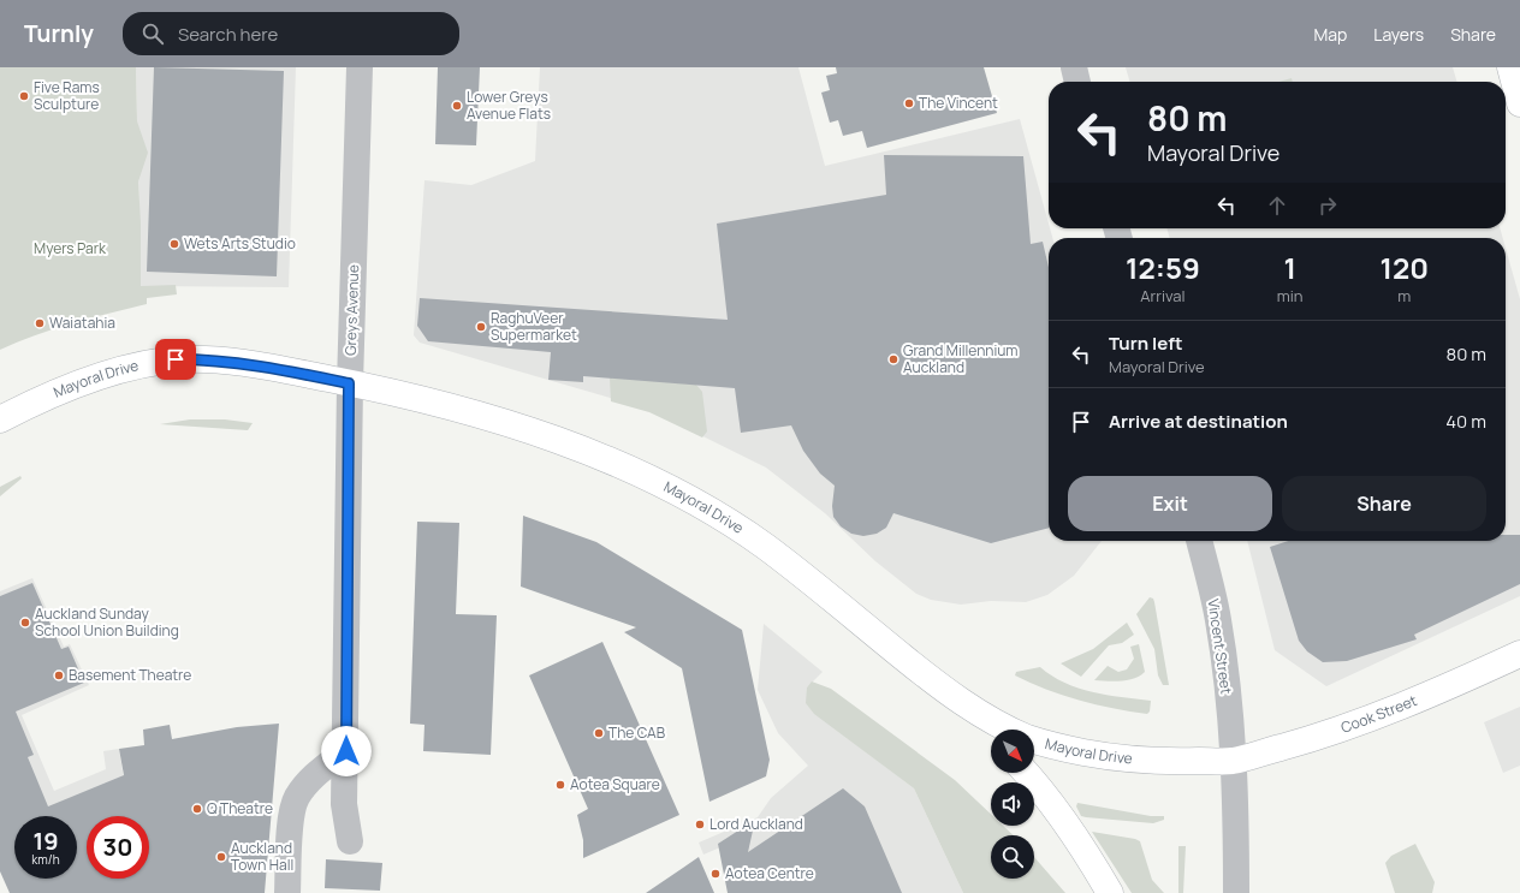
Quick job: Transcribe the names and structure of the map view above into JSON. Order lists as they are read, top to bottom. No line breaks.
{"streets":{"main road":["Mayoral Drive","Cook Street"],"street":["Greys Avenue","Vincent Street"]},"crossings":[["Greys Avenue","Mayoral Drive"],["Mayoral Drive","Vincent Street"],["Mayoral Drive","Cook Street"],["Vincent Street","Cook Street"]],"parks":["Myers Park"],"places":["Five Rams Sculpture","The Vincent","Lower Greys Avenue Flats","Wets Arts Studio","Waiatahia","RaghuVeer Supermarket","Grand Millennium Auckland","Auckland Sunday School Union Building","Basement Theatre","The CAB","Aotea Square","Q Theatre","Lord Auckland","Auckland Town Hall","Aotea Centre"],"north":"bottom right","page":{"header":"Turnly","search":"Search here","nav":["Map","Layers","Share"],"turn":["80 m","Mayoral Drive"],"eta":["12:59","Arrival","1","min","120","m"],"list":[{"name":"Turn left","note":"Mayoral Drive","value":"80 m"},{"name":"Arrive at destination","value":"40 m"}],"buttons":["Exit","Share"],"speed":"19 km/h","limit":"30"}}
